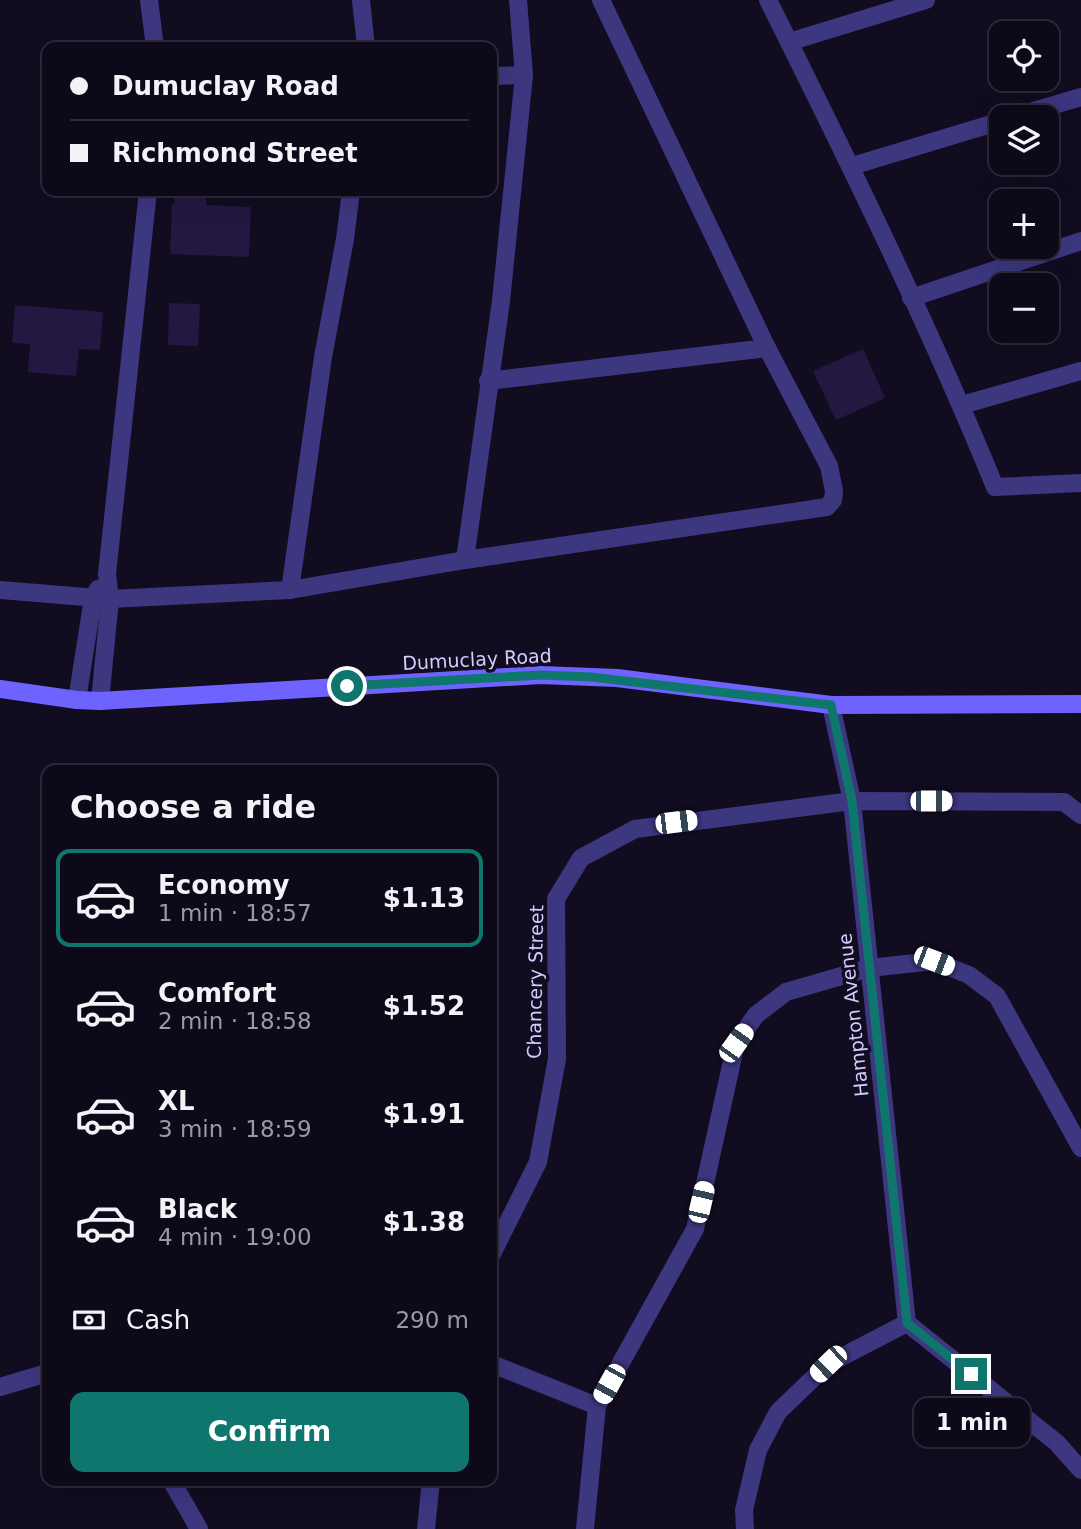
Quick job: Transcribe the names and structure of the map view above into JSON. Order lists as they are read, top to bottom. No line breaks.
{"streets":{"street":["Dumuclay Road","Chancery Street","Hampton Avenue"]},"crossings":[["Dumuclay Road","Hampton Avenue"],["Chancery Street","Hampton Avenue"]],"page":{"map_buttons":["+","−"],"banner":["Dumuclay Road","Richmond Street"],"heading":"Choose a ride","list":[{"name":"Economy","note":"1 min · 18:57","value":"$1.13"},{"name":"Comfort","note":"2 min · 18:58","value":"$1.52"},{"name":"XL","note":"3 min · 18:59","value":"$1.91"},{"name":"Black","note":"4 min · 19:00","value":"$1.38"}],"pay":["Cash","290 m"],"buttons":"Confirm","bubble":"1 min"}}
